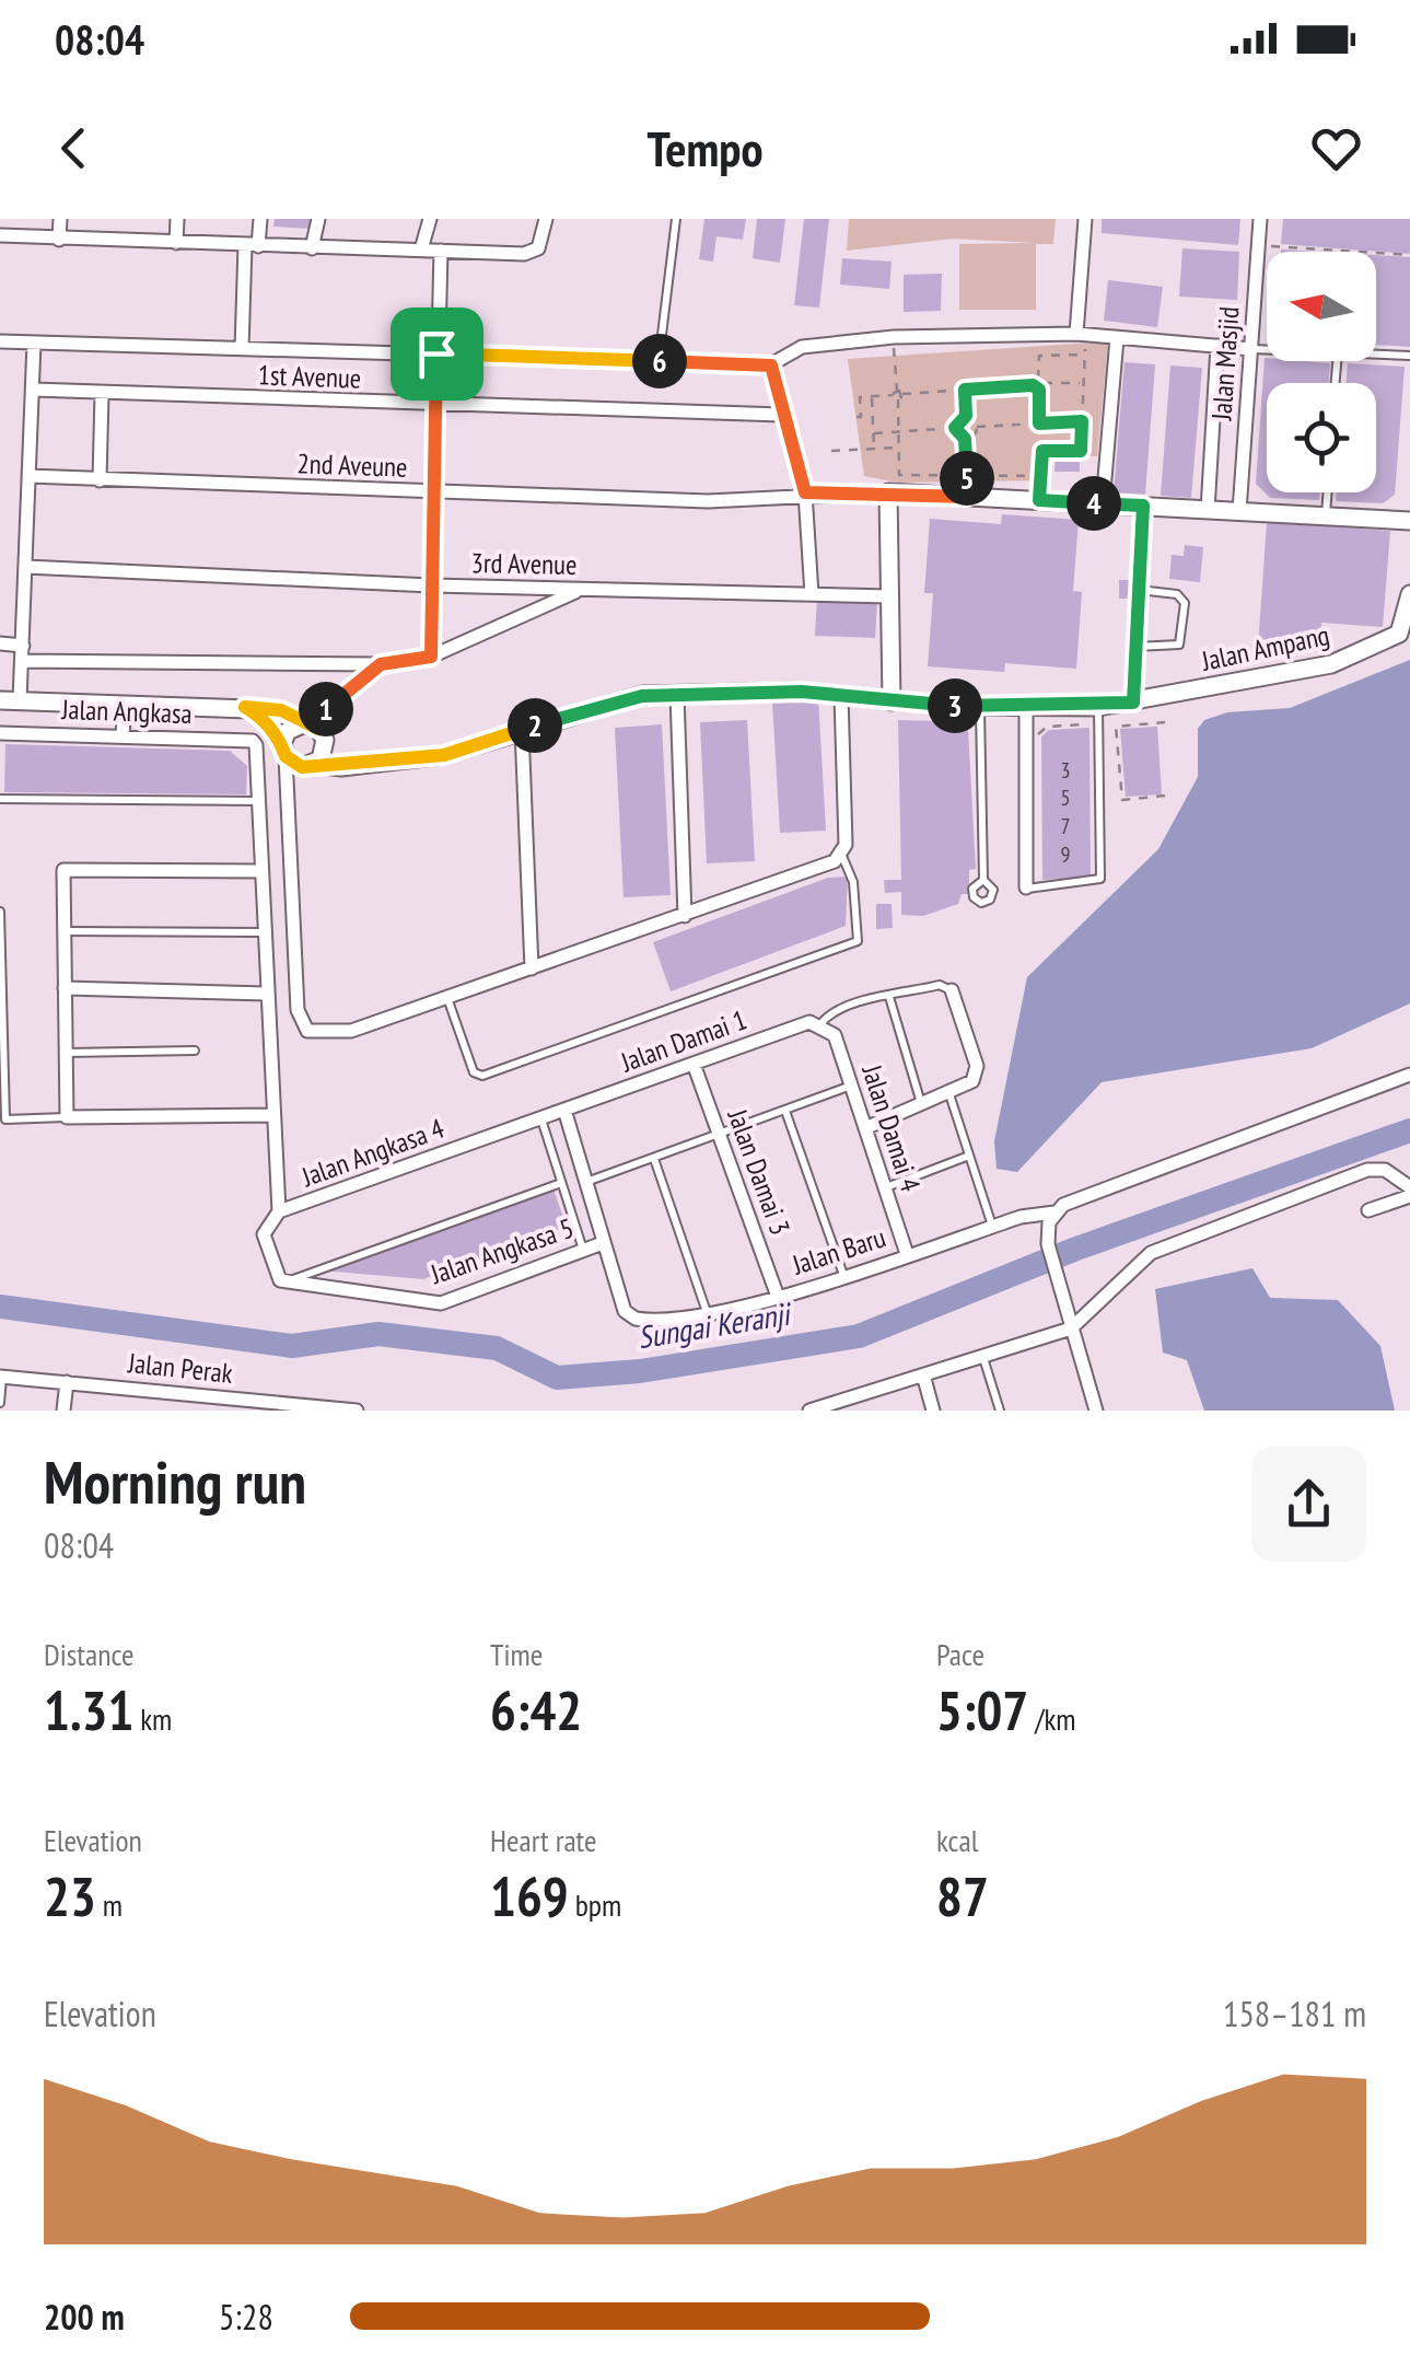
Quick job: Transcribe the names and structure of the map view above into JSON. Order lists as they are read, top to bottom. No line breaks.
{"streets":{"street":["Jalan Masjid","1st Avenue","2nd Aveune","3rd Avenue","Jalan Ampang","Jalan Angkasa","Jalan Damai 1","Jalan Damai 4","Jalan Angkasa 4","Jalan Damai 3","Jalan Angkasa 5","Jalan Baru","Jalan Perak"]},"crossings":[["Jalan Damai 1","Jalan Damai 4"],["Jalan Damai 1","Jalan Angkasa 4"],["Jalan Damai 1","Jalan Damai 3"],["Jalan Damai 4","Jalan Baru"],["Jalan Angkasa 4","Jalan Angkasa 5"],["Jalan Damai 3","Jalan Baru"],["Jalan Angkasa 5","Jalan Baru"]],"water":["Sungai Keranji"],"house_numbers":["3","5","7","9"],"north":"left","page":{"status":"08:04","header":"Tempo","pins":["6","5","4","3","1","2"],"heading":["Morning run","08:04"],"stats":[["Distance","1.31 km"],["Time","6:42"],["Pace","5:07 /km"],["Elevation","23 m"],["Heart rate","169 bpm"],["kcal","87"]],"chart":["Elevation","158–181 m"],"list":[{"name":"200 m","note":"5:28"}]}}
